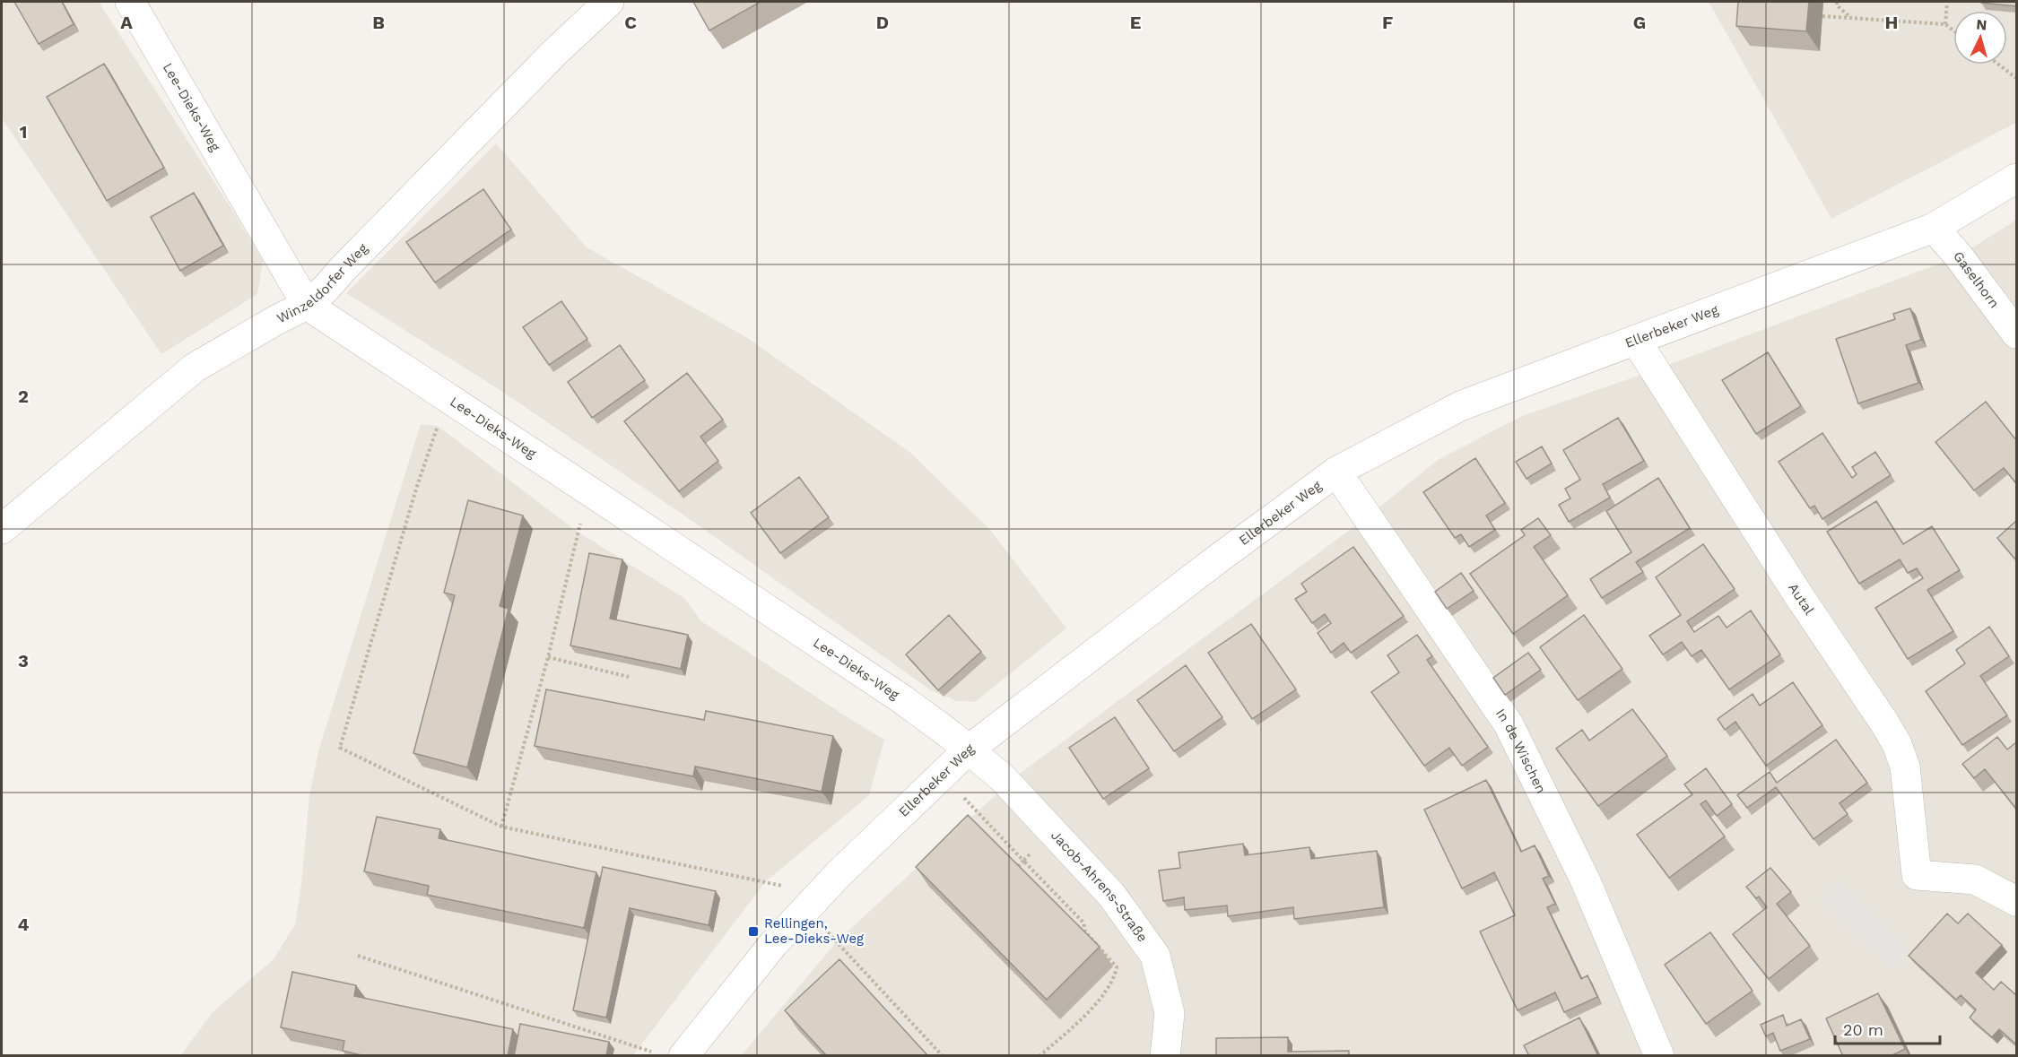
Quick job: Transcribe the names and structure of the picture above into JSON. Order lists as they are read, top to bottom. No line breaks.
{"streets":{"street":["Lee-Dieks-Weg","Gaselhorn","Winzeldorfer Weg","Ellerbeker Weg","Autal","In de Wischen","Jacob-Ahrens-Straße"]},"crossings":[["Lee-Dieks-Weg","Winzeldorfer Weg"],["Lee-Dieks-Weg","Ellerbeker Weg"],["Lee-Dieks-Weg","Jacob-Ahrens-Straße"],["Gaselhorn","Ellerbeker Weg"],["Ellerbeker Weg","Autal"],["Ellerbeker Weg","In de Wischen"],["Ellerbeker Weg","Jacob-Ahrens-Straße"]],"places":{"transit":["Rellingen, Lee-Dieks-Weg"]},"scale_bar":"20 m","north":"top","grid":{"columns":["A","B","C","D","E","F","G","H"],"rows":["1","2","3","4"]}}
